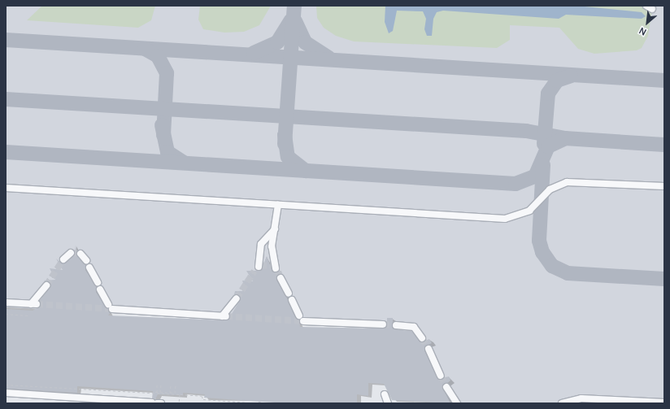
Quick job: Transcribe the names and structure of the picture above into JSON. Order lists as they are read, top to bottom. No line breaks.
{"north":"bottom left"}
